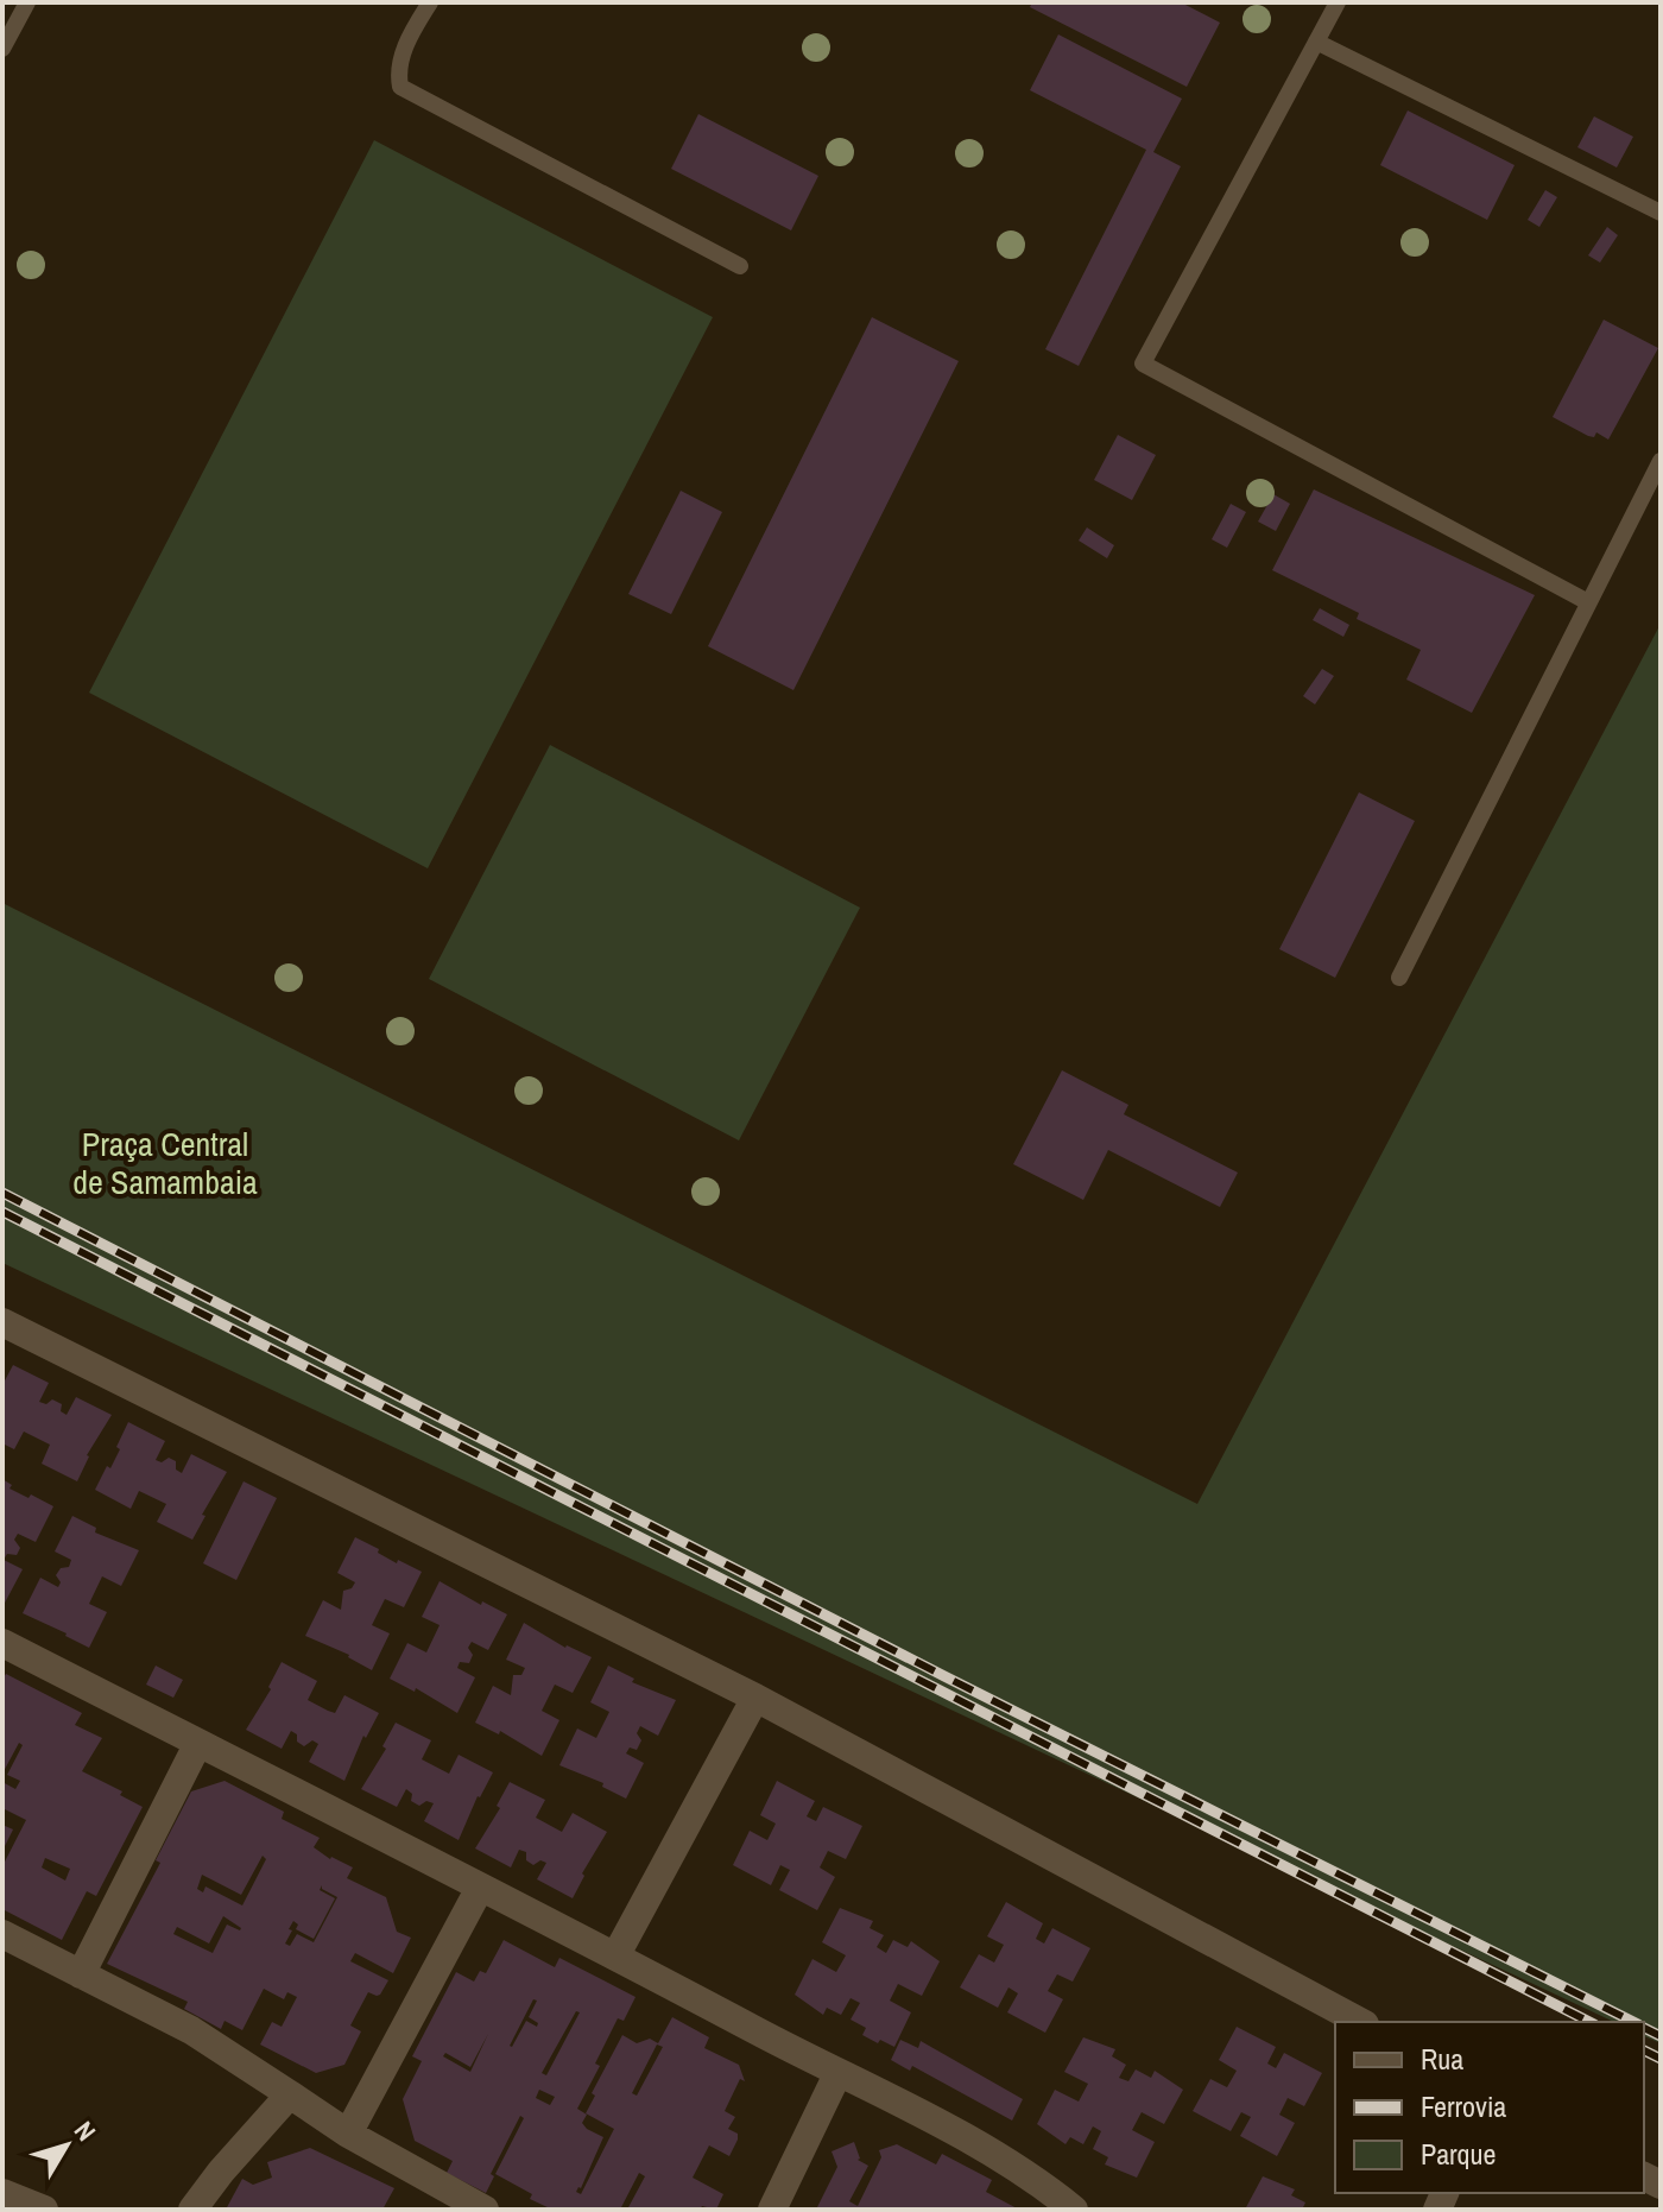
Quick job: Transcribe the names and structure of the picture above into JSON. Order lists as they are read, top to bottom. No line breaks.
{"parks":["Praça Central de Samambaia"],"legend":["Rua","Ferrovia","Parque"],"north":"top right"}
